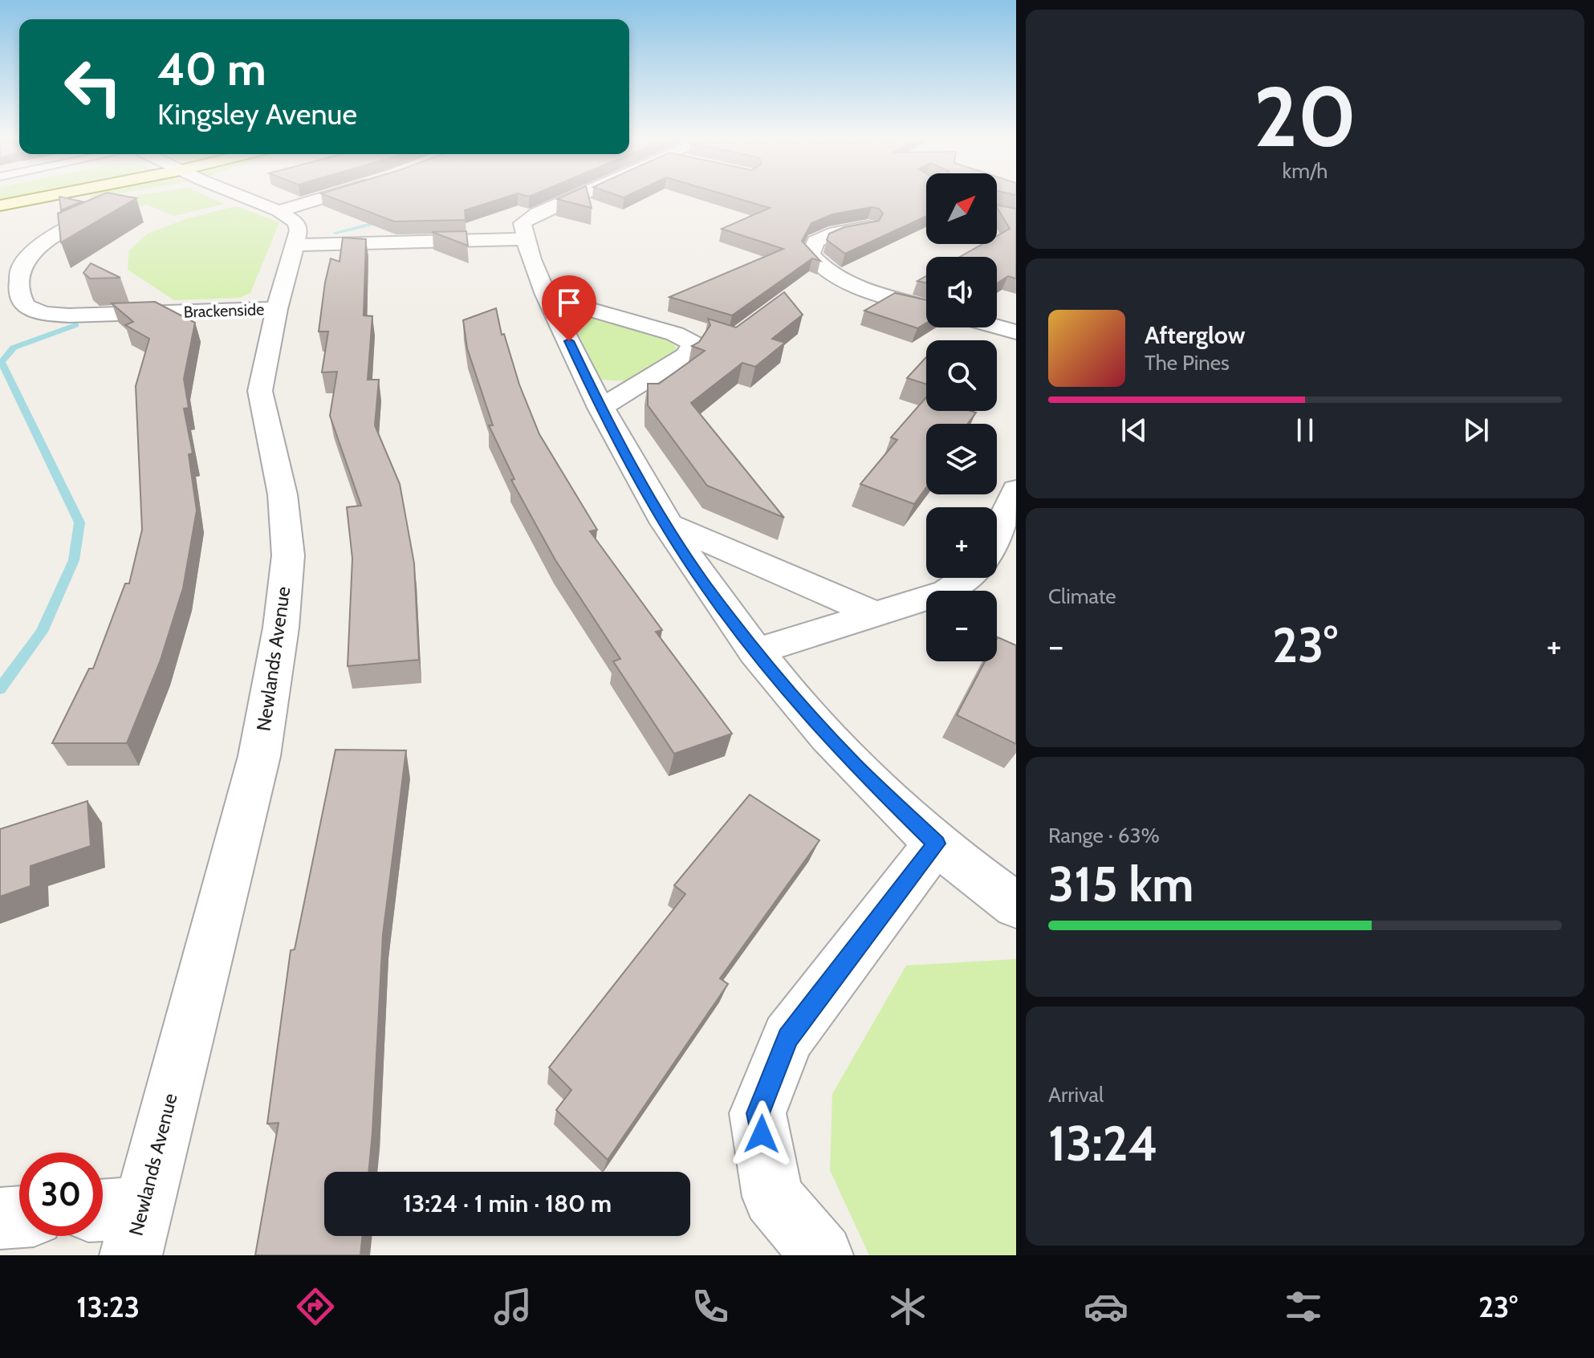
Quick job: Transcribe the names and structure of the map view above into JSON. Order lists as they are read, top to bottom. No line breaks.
{"streets":{"street":["Brackenside","Newlands Avenue"]},"crossings":[["Brackenside","Newlands Avenue"]],"north":"top right","page":{"tile":[["20","km/h"],"Climate",["Range · 63%","315 km"],["Arrival","13:24"]],"turn":["40 m","Kingsley Avenue"],"map_buttons":["+","−"],"song":["Afterglow","The Pines"],"heat":["−","23°","+"],"limit":"30","trip":"13:24 · 1 min · 180 m","tabs":["13:23","23°"]}}
